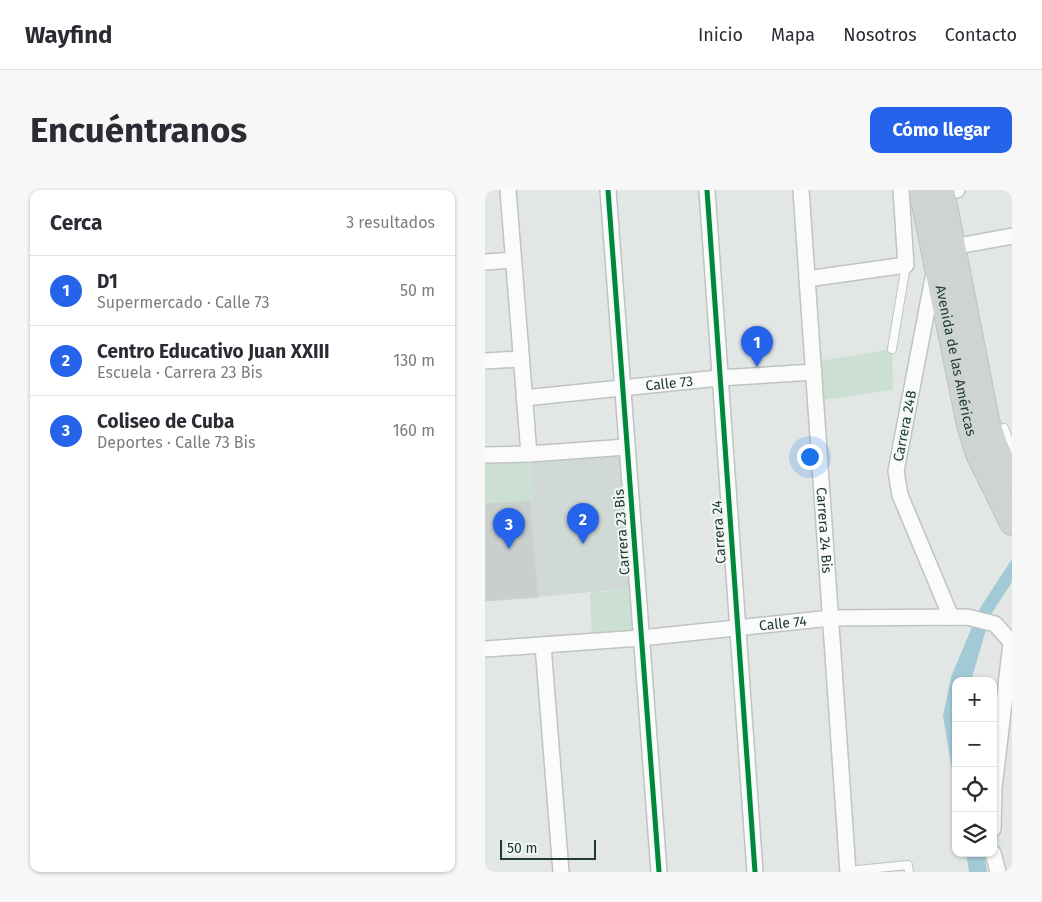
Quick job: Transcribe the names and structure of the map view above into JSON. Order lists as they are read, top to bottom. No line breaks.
{"streets":{"main road":["Avenida de las Américas"],"street":["Calle 73","Carrera 24B","Carrera 24 Bis","Carrera 23 Bis","Carrera 24","Calle 74"]},"crossings":[["Avenida de las Américas","Carrera 24B"],["Calle 73","Carrera 24 Bis"],["Calle 73","Carrera 23 Bis"],["Calle 73","Carrera 24"],["Carrera 24B","Calle 74"],["Carrera 24 Bis","Calle 74"],["Carrera 23 Bis","Calle 74"],["Carrera 24","Calle 74"]],"scale_bar":"50 m","page":{"header":"Wayfind","nav":["Inicio","Mapa","Nosotros","Contacto"],"buttons":"Cómo llegar","title":"Encuéntranos","heading":["Cerca","3 resultados"],"list":[{"mark":"1","name":"D1","note":"Supermercado · Calle 73","value":"50 m"},{"mark":"2","name":"Centro Educativo Juan XXIII","note":"Escuela · Carrera 23 Bis","value":"130 m"},{"mark":"3","name":"Coliseo de Cuba","note":"Deportes · Calle 73 Bis","value":"160 m"}],"pins":["1","2","3"],"map_buttons":["+","−"],"scale":"50 m"}}
